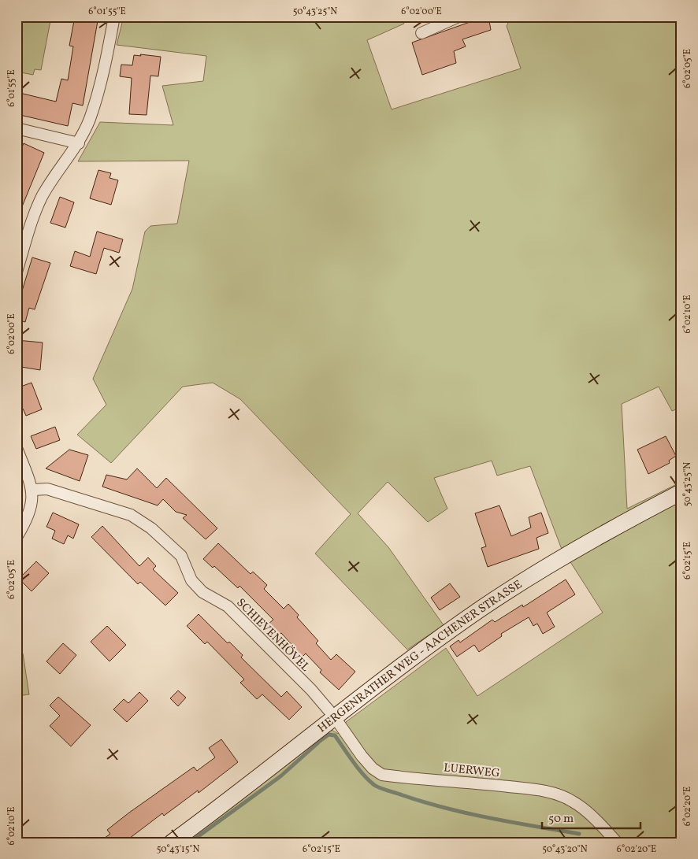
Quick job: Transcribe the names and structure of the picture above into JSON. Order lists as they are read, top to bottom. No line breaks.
{"streets":{"street":["SCHIEVENHÖVEL","HERGENRATHER WEG - AACHENER STRASSE","LUERWEG"]},"crossings":[["SCHIEVENHÖVEL","HERGENRATHER WEG - AACHENER STRASSE"],["SCHIEVENHÖVEL","LUERWEG"],["HERGENRATHER WEG - AACHENER STRASSE","LUERWEG"]],"scale_bar":"50 m","coordinates":["6°01'55\"E","50°43'25\"N","6°02'00\"E","6°02'05\"E","6°02'10\"E","6°02'15\"E","6°02'20\"E","50°43'15\"N","50°43'20\"N"]}
